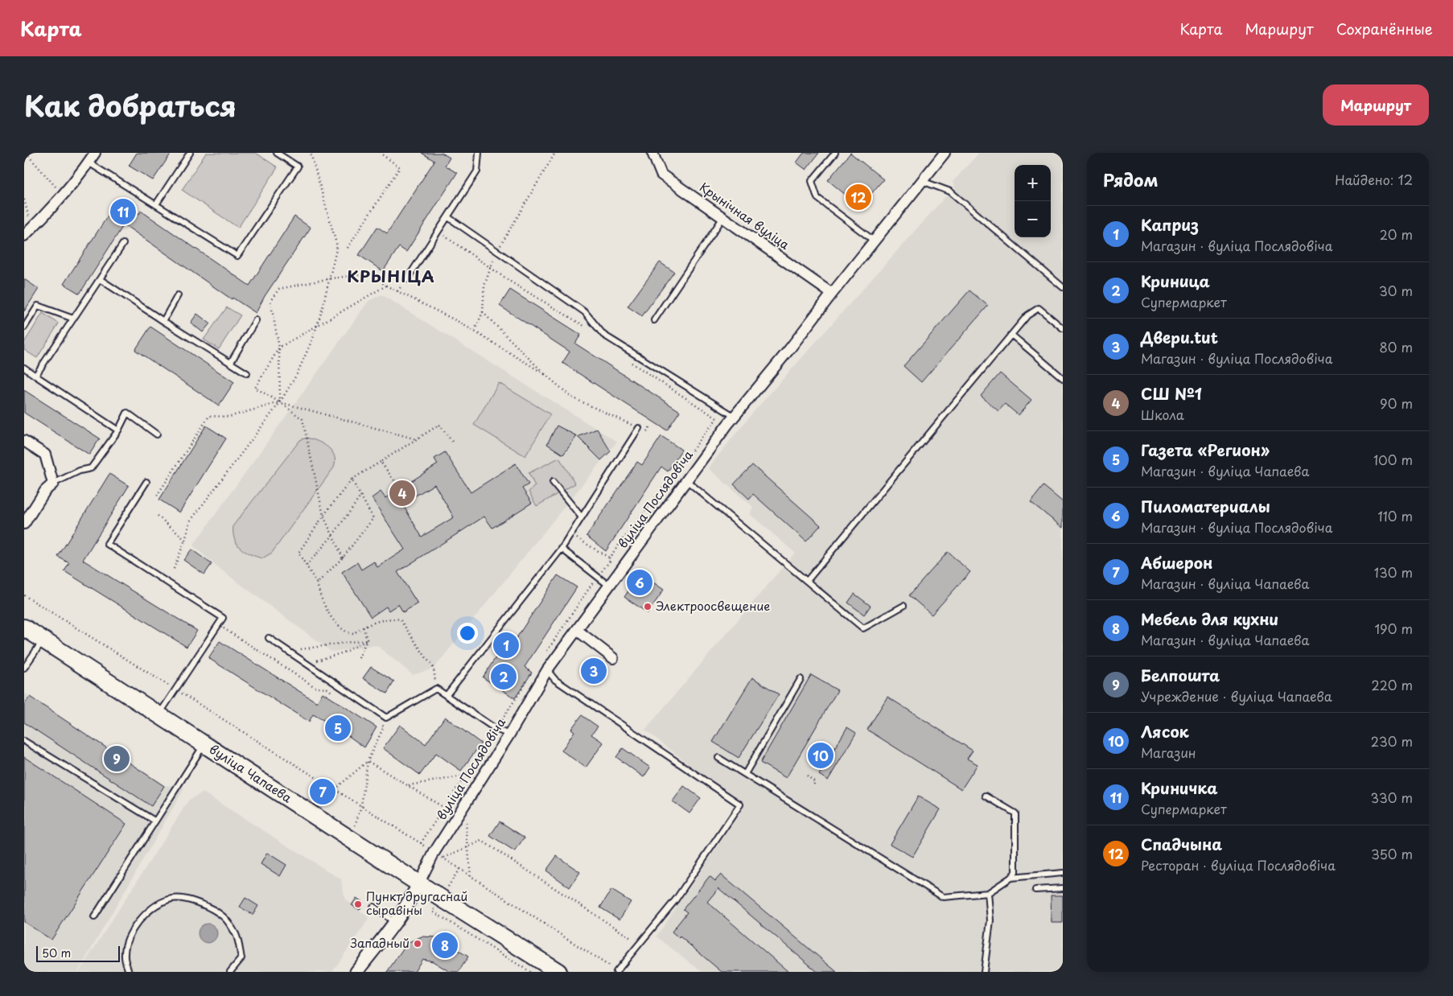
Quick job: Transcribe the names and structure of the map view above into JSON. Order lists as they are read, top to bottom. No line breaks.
{"streets":{"main road":["вуліца Чапаева"],"street":["Крынічная вуліца","вуліца Послядовіча"]},"crossings":[["Крынічная вуліца","вуліца Послядовіча"],["вуліца Послядовіча","вуліца Чапаева"]],"districts":["КРЫНІЦА"],"places":["Электроосвещение","Пункт другаснай сыравіны","Западный"],"scale_bar":"50 m","page":{"header":"Карта","nav":["Карта","Маршрут","Сохранённые"],"title":"Как добраться","buttons":"Маршрут","heading":["Рядом","Найдено: 12"],"map_buttons":["+","−"],"pins":["12","11","4","6","1","3","2","5","10","9","7","8"],"list":[{"mark":"1","name":"Каприз","note":"Магазин · вуліца Послядовіча","value":"20 m"},{"mark":"2","name":"Криница","note":"Супермаркет","value":"30 m"},{"mark":"3","name":"Двери.tut","note":"Магазин · вуліца Послядовіча","value":"80 m"},{"mark":"4","name":"СШ №1","note":"Школа","value":"90 m"},{"mark":"5","name":"Газета «Регион»","note":"Магазин · вуліца Чапаева","value":"100 m"},{"mark":"6","name":"Пиломатериалы","note":"Магазин · вуліца Послядовіча","value":"110 m"},{"mark":"7","name":"Абшерон","note":"Магазин · вуліца Чапаева","value":"130 m"},{"mark":"8","name":"Мебель для кухни","note":"Магазин · вуліца Чапаева","value":"190 m"},{"mark":"9","name":"Белпошта","note":"Учреждение · вуліца Чапаева","value":"220 m"},{"mark":"10","name":"Лясок","note":"Магазин","value":"230 m"},{"mark":"11","name":"Криничка","note":"Супермаркет","value":"330 m"},{"mark":"12","name":"Спадчына","note":"Ресторан · вуліца Послядовіча","value":"350 m"}],"scale":"50 m"}}
